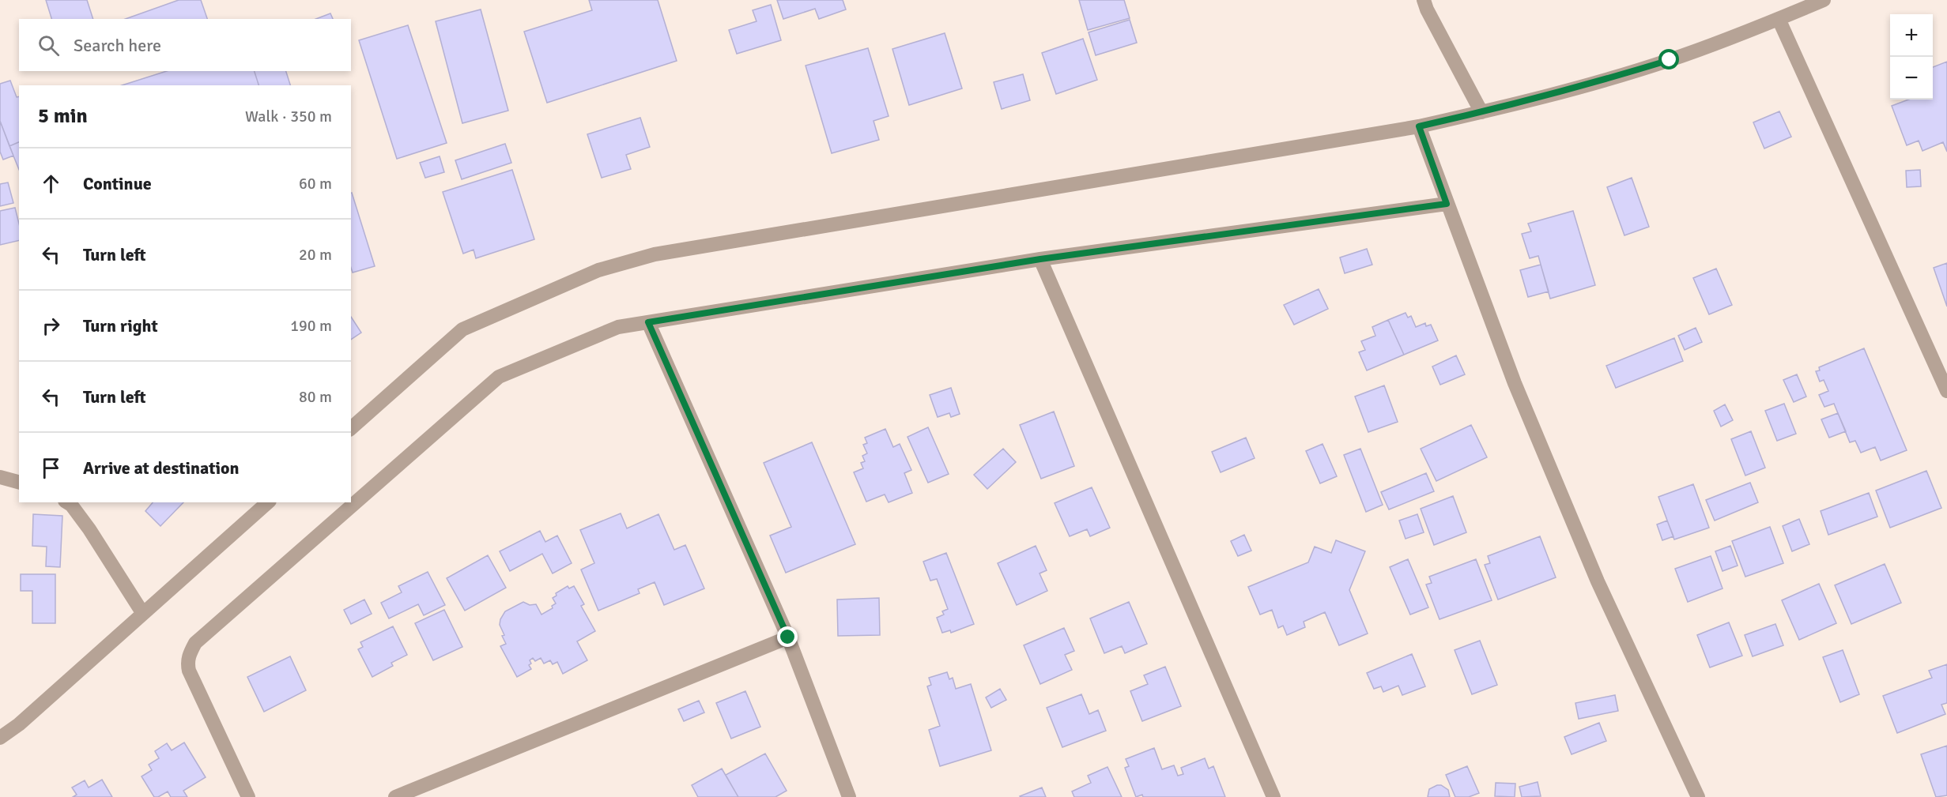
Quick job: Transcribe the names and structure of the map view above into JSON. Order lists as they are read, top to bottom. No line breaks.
{"page":{"map_buttons":["+","−"],"search":"Search here","heading":["5 min","Walk · 350 m"],"list":[["Continue","60 m"],["Turn left","20 m"],["Turn right","190 m"],["Turn left","80 m"],"Arrive at destination"]}}
